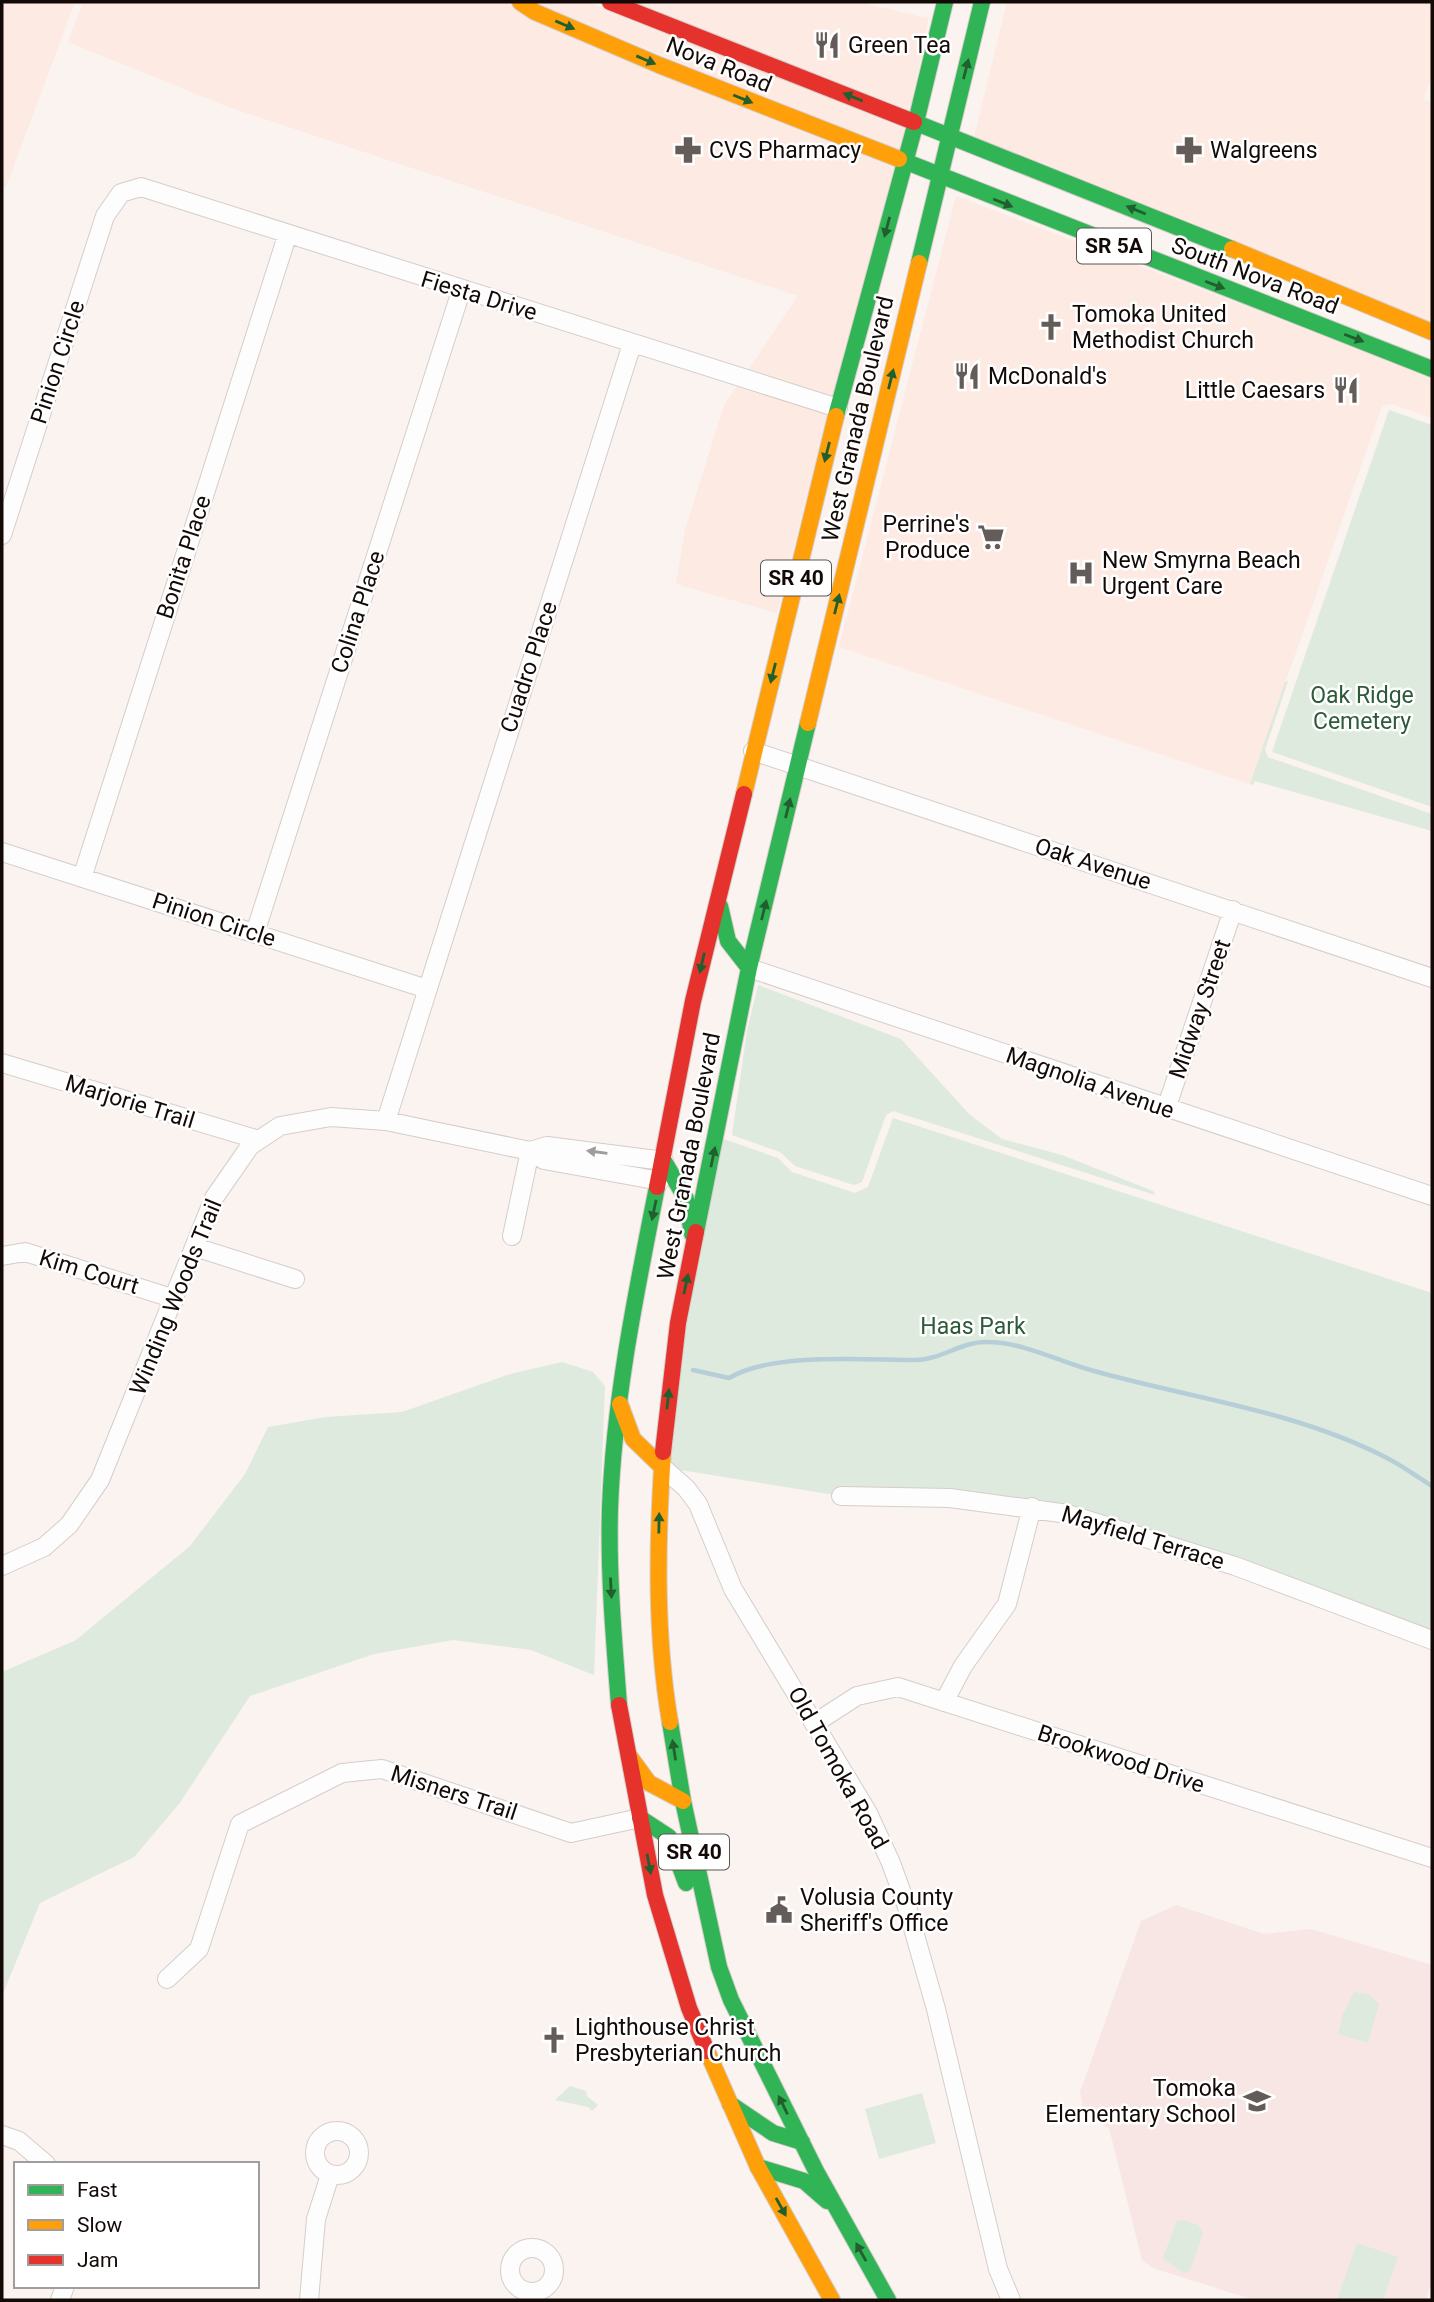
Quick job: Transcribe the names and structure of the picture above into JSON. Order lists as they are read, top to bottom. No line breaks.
{"streets":{"main road":["Nova Road","SR 5A","South Nova Road","West Granada Boulevard","SR 40"],"street":["Fiesta Drive","Pinion Circle","Bonita Place","Colina Place","Cuadro Place","Oak Avenue","Midway Street","Magnolia Avenue","Marjorie Trail","Kim Court","Winding Woods Trail","Mayfield Terrace","Brookwood Drive","Old Tomoka Road","Misners Trail"]},"crossings":[["Nova Road","South Nova Road"],["Nova Road","West Granada Boulevard"],["South Nova Road","West Granada Boulevard"],["Fiesta Drive","Pinion Circle"],["Fiesta Drive","West Granada Boulevard"],["Fiesta Drive","Bonita Place"],["Fiesta Drive","Colina Place"],["Fiesta Drive","Cuadro Place"],["Pinion Circle","Bonita Place"],["Pinion Circle","Colina Place"],["Pinion Circle","Cuadro Place"],["West Granada Boulevard","Oak Avenue"],["West Granada Boulevard","Magnolia Avenue"],["West Granada Boulevard","Winding Woods Trail"],["West Granada Boulevard","Old Tomoka Road"],["West Granada Boulevard","Misners Trail"],["Cuadro Place","Winding Woods Trail"],["Oak Avenue","Midway Street"],["Midway Street","Magnolia Avenue"],["Marjorie Trail","Winding Woods Trail"],["Kim Court","Winding Woods Trail"],["Brookwood Drive","Old Tomoka Road"]],"parks":["Oak Ridge Cemetery","Haas Park"],"places":{"restaurant":["Green Tea","McDonald's","Little Caesars"],"pharmacy":["CVS Pharmacy","Walgreens"],"church":["Tomoka United Methodist Church","Lighthouse Christ Presbyterian Church"],"supermarket":["Perrine's Produce"],"hospital":["New Smyrna Beach Urgent Care"],"public building":["Volusia County Sheriff's Office"],"school or university":["Tomoka Elementary School"]},"legend":["Fast","Slow","Jam"]}
